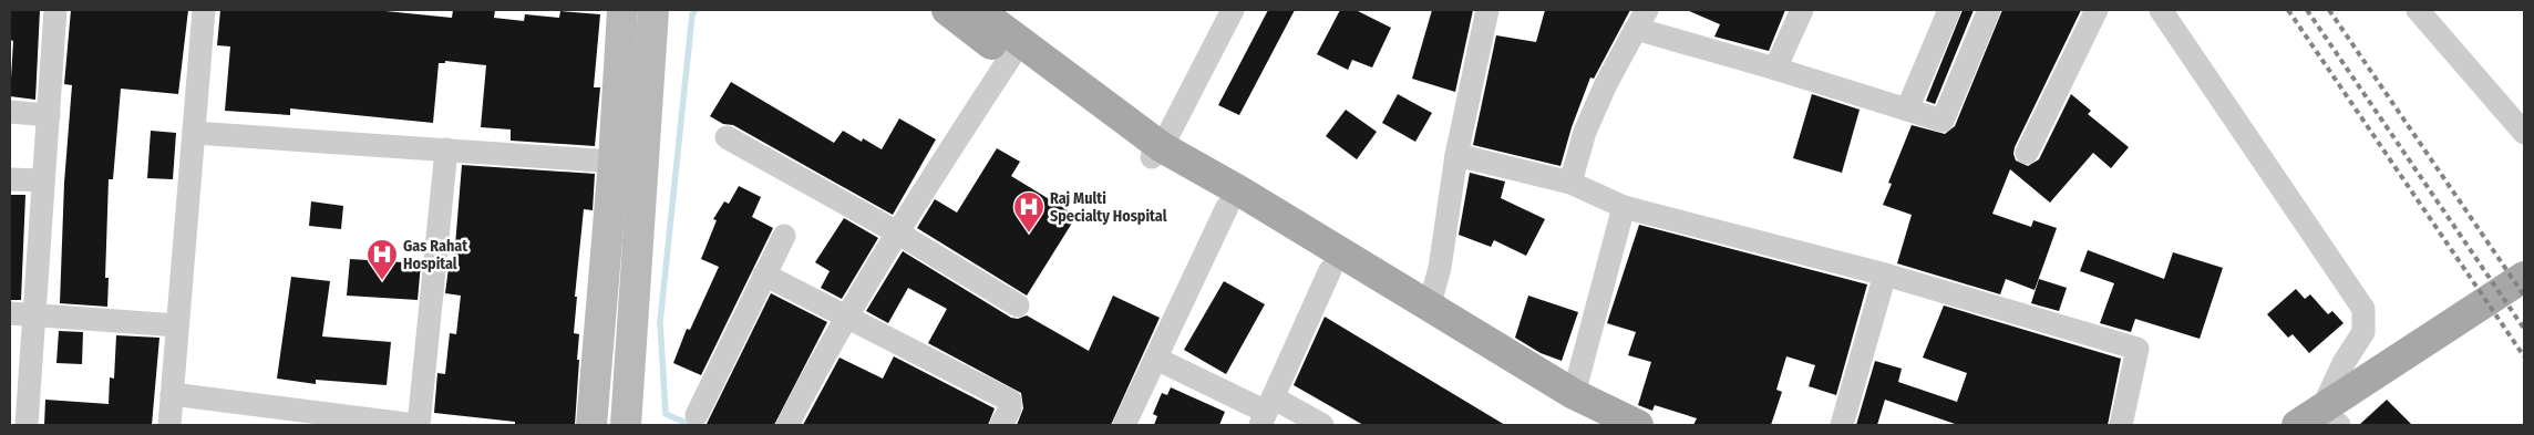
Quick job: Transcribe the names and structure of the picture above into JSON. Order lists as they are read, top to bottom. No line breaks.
{"places":{"hospital":["Raj Multi Specialty Hospital","Gas Rahat Hospital"]}}
